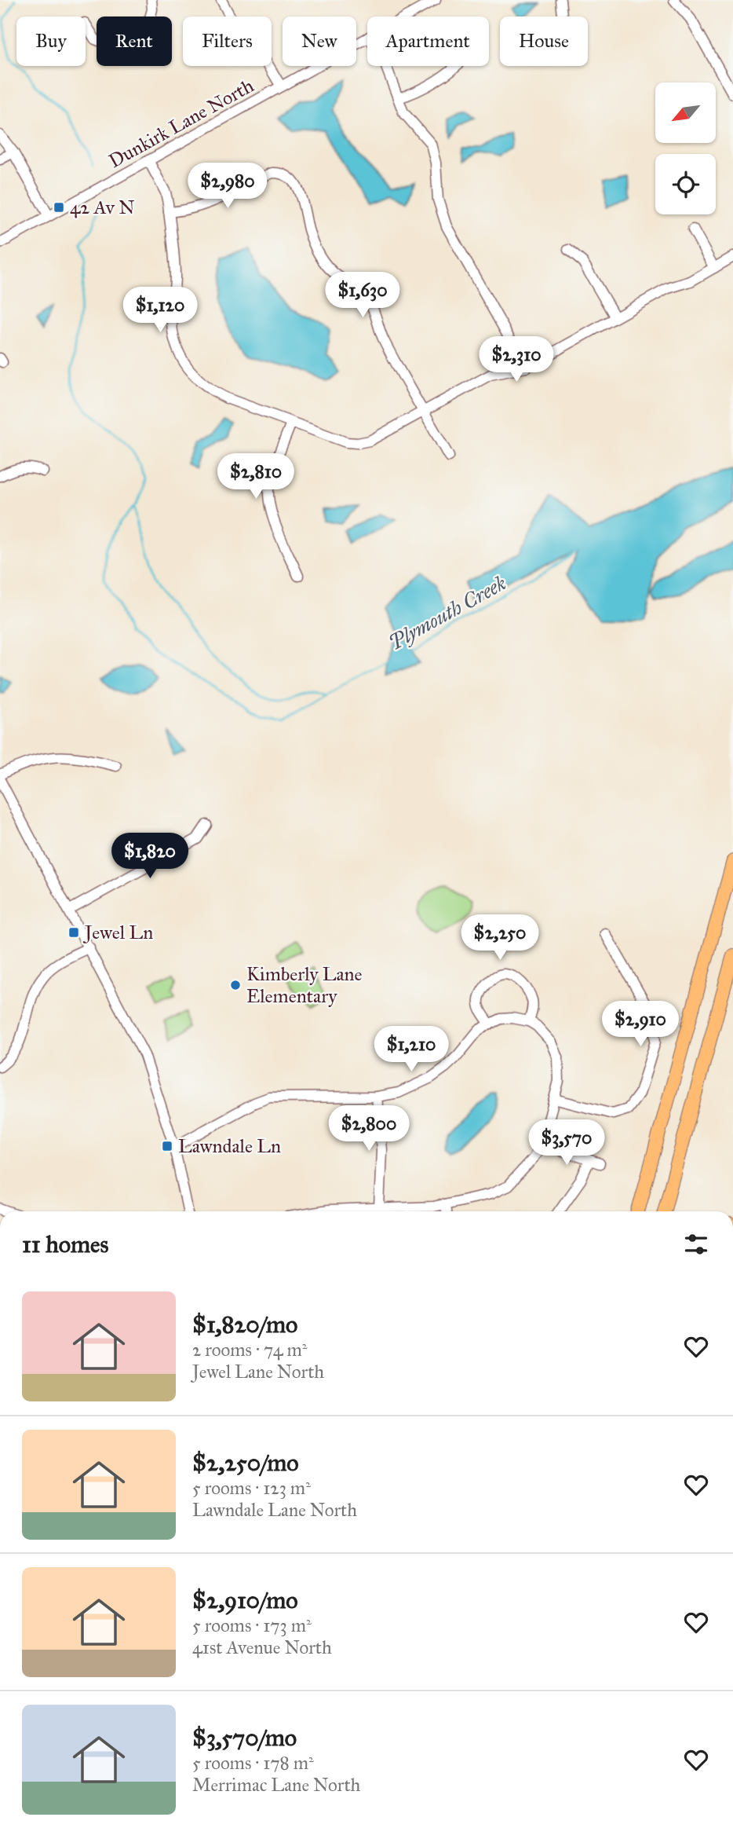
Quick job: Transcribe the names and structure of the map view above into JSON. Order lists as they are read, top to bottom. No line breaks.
{"streets":{"street":["Dunkirk Lane North"]},"water":["Plymouth Creek"],"places":{"transit":["42 Av N","Jewel Ln","Lawndale Ln"],"other":["Kimberly Lane Elementary"]},"north":"bottom left","page":{"chip":["Buy","Rent","Filters","New","Apartment","House"],"price":["$2,980","$1,630","$1,120","$2,310","$2,810","$1,820","$2,250","$2,910","$1,210","$2,800","$3,570"],"heading":"11 homes","list":[{"name":"$1,820/mo","note":"2 rooms · 74 m² · Jewel Lane North"},{"name":"$2,250/mo","note":"5 rooms · 123 m² · Lawndale Lane North"},{"name":"$2,910/mo","note":"5 rooms · 173 m² · 41st Avenue North"},{"name":"$3,570/mo","note":"5 rooms · 178 m² · Merrimac Lane North"}]}}
